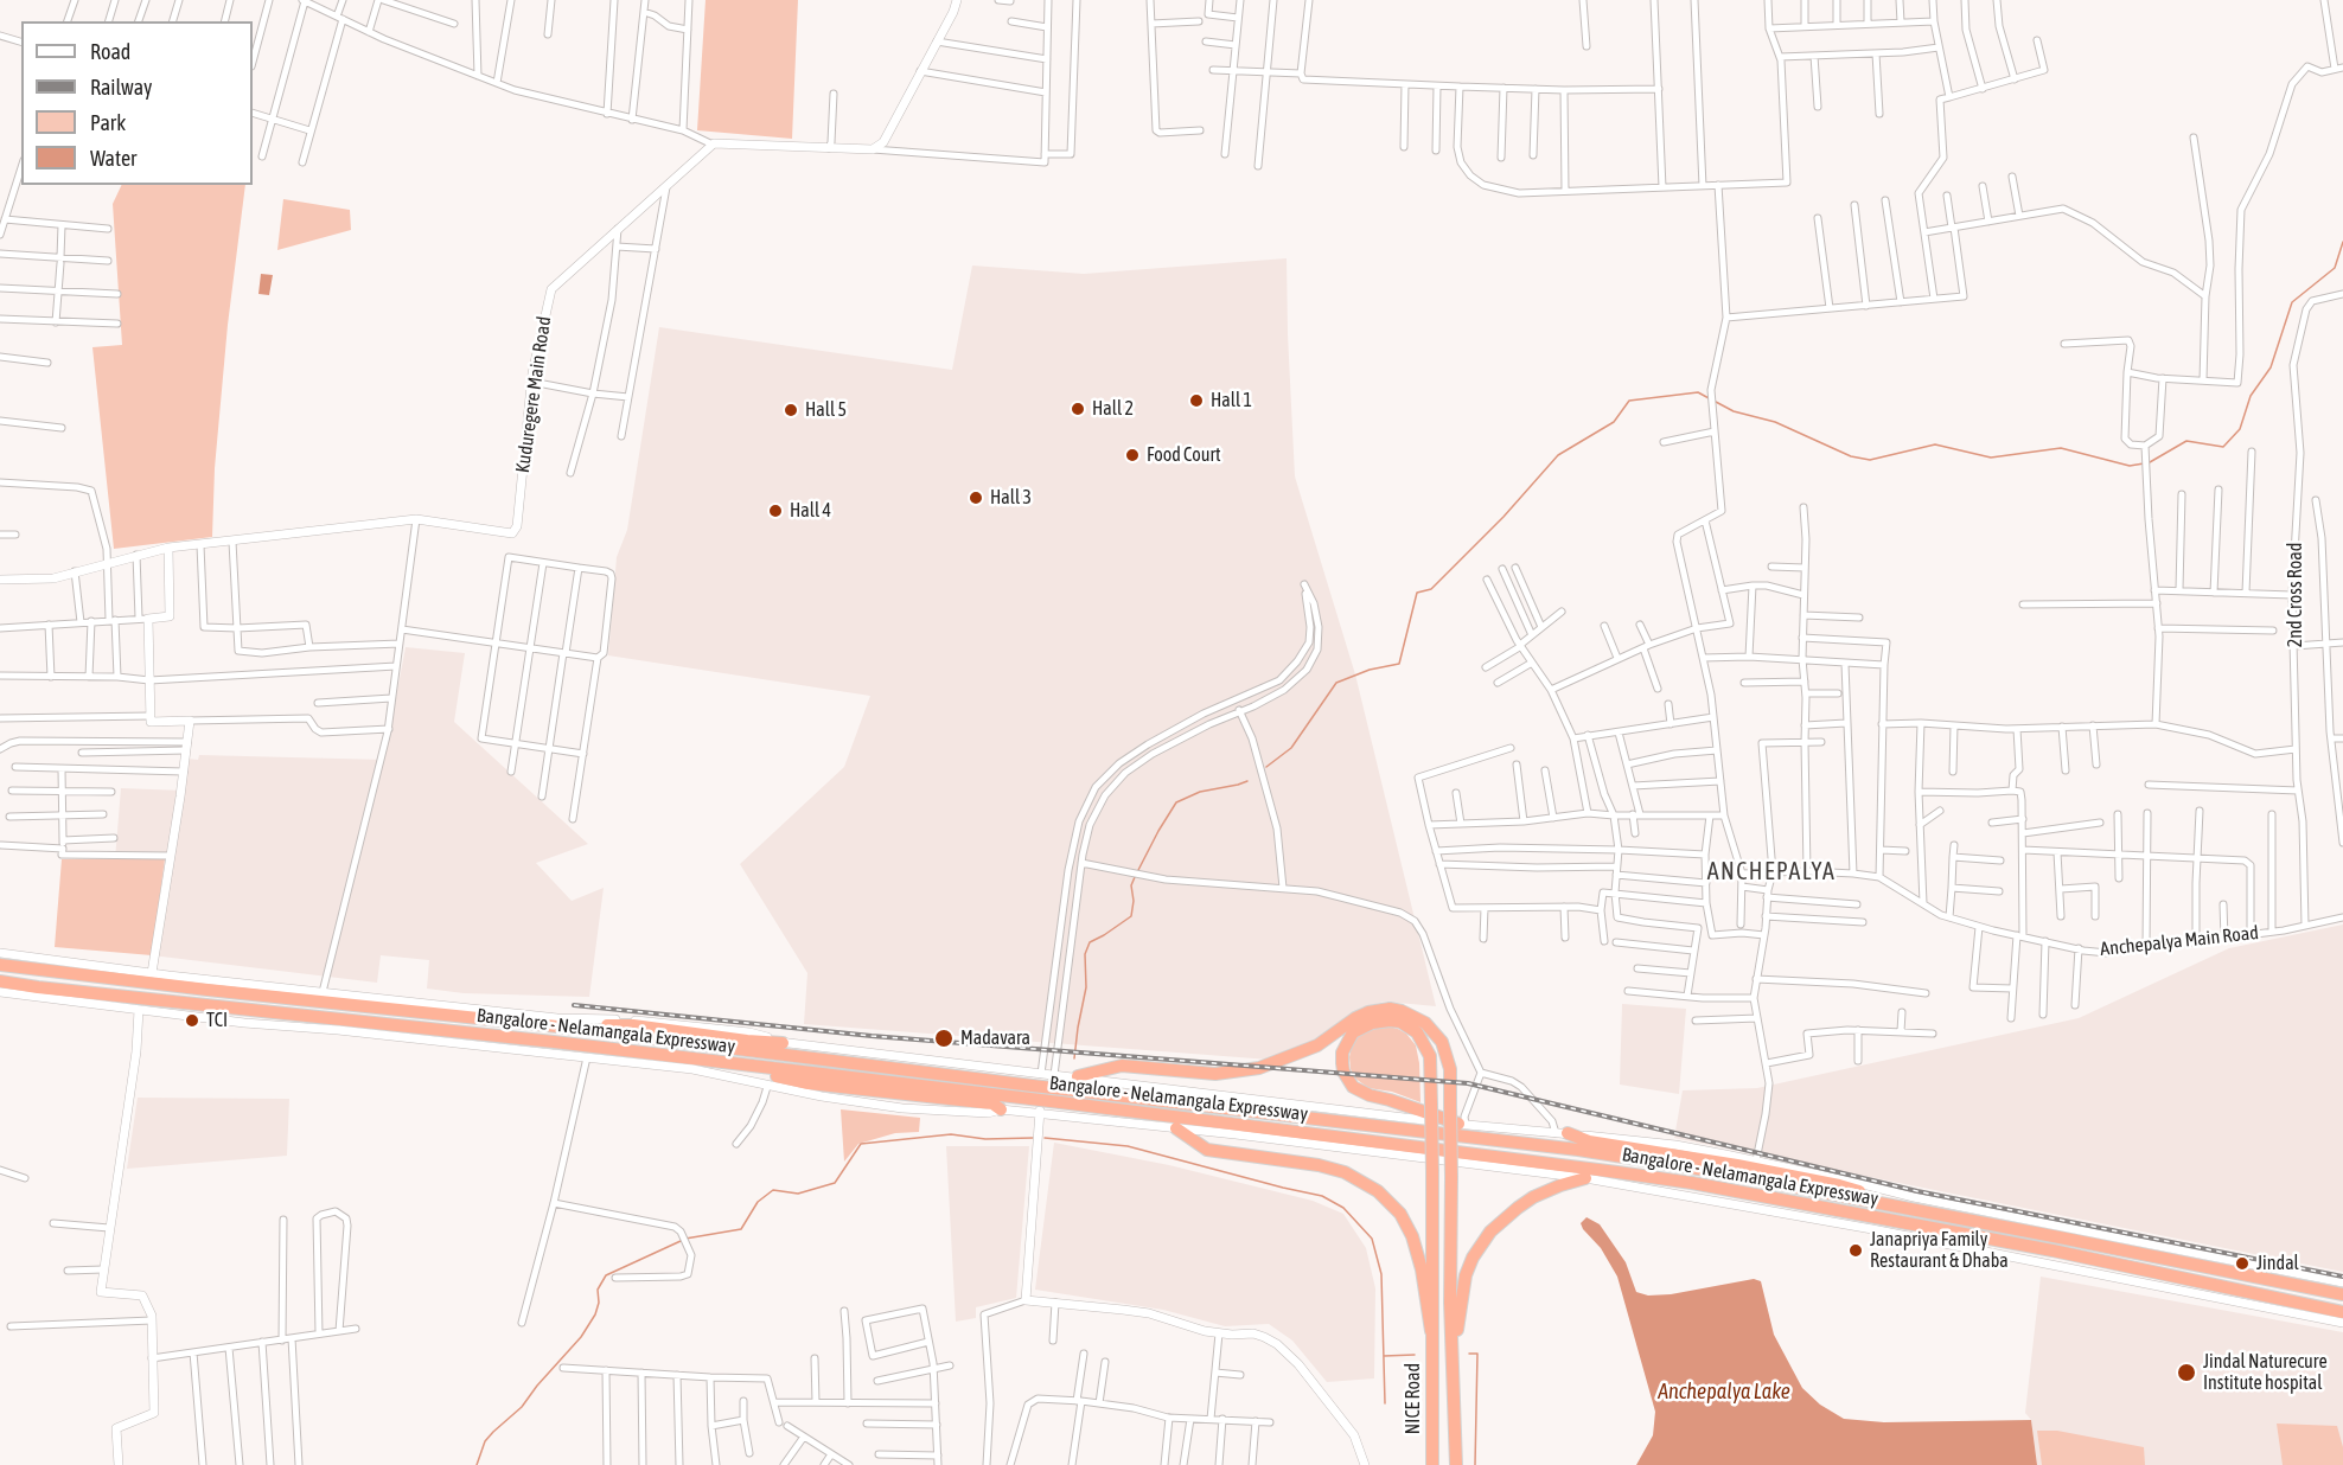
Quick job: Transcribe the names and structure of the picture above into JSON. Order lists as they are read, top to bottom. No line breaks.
{"streets":{"highway":["Bangalore - Nelamangala Expressway","NICE Road"],"street":["Kuduregere Main Road","2nd Cross Road","Anchepalya Main Road"]},"crossings":[["2nd Cross Road","Anchepalya Main Road"]],"districts":["ANCHEPALYA"],"water":["Anchepalya Lake"],"places":["Hall 1","Hall 2","Hall 5","Food Court","Hall 3","Hall 4","TCI","Madavara","Janapriya Family Restaurant & Dhaba","Jindal","Jindal Naturecure Institute hospital"],"legend":["Road","Railway","Park","Water"]}
